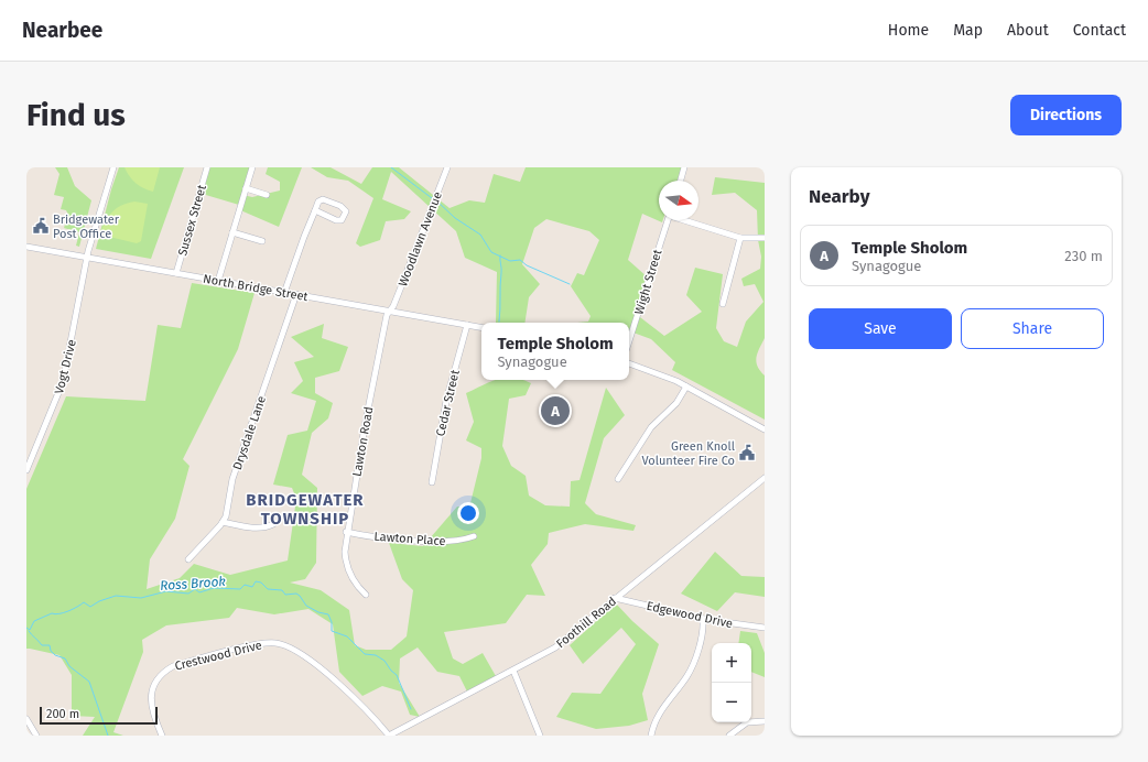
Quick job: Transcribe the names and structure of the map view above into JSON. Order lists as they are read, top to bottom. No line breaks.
{"streets":{"street":["Sussex Street","Woodlawn Avenue","Wight Street","North Bridge Street","Vogt Drive","Cedar Street","Drysdale Lane","Lawton Road","Lawton Place","Edgewood Drive","Foothill Road","Crestwood Drive"]},"crossings":[["Sussex Street","North Bridge Street"],["Woodlawn Avenue","North Bridge Street"],["Woodlawn Avenue","Lawton Road"],["North Bridge Street","Vogt Drive"],["North Bridge Street","Cedar Street"],["North Bridge Street","Drysdale Lane"],["North Bridge Street","Lawton Road"],["Lawton Road","Lawton Place"],["Edgewood Drive","Foothill Road"],["Foothill Road","Crestwood Drive"]],"districts":["BRIDGEWATER TOWNSHIP"],"water":["Ross Brook"],"places":{"public building":["Bridgewater Post Office","Green Knoll Volunteer Fire Co"]},"scale_bar":"200 m","north":"right","page":{"header":"Nearbee","nav":["Home","Map","About","Contact"],"buttons":["Directions",["Save","Share"]],"title":"Find us","heading":"Nearby","list":[{"mark":"A","name":"Temple Sholom","note":"Synagogue","value":"230 m"}],"popup":["Temple Sholom","Synagogue"],"pins":"A","map_buttons":["+","−"],"scale":"200 m"}}
